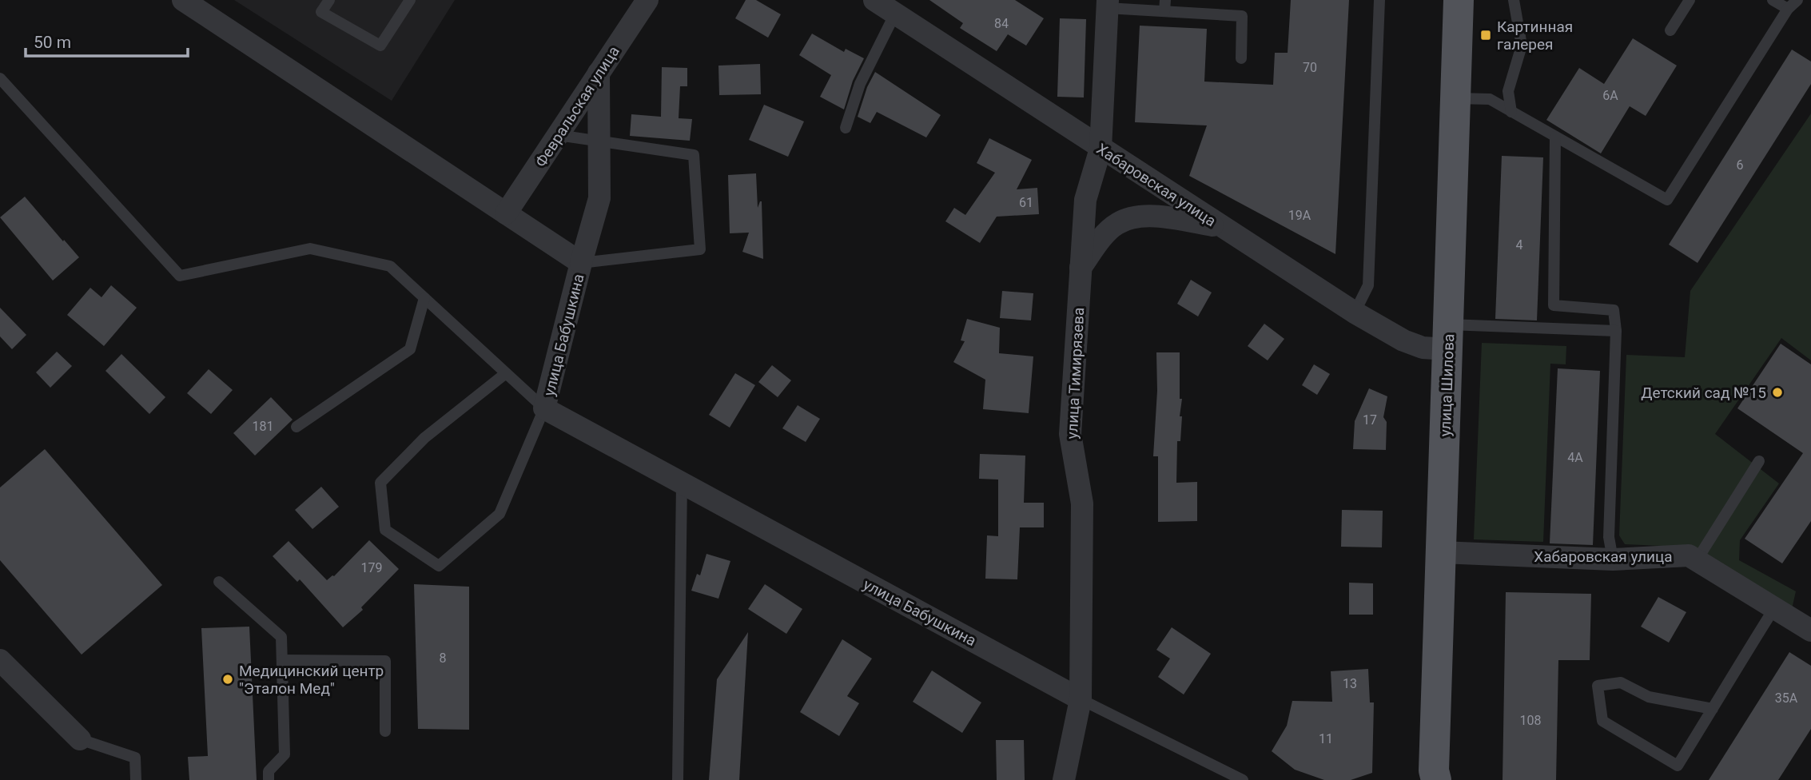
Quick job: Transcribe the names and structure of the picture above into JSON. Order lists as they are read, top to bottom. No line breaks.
{"streets":{"main road":["улица Шилова"],"street":["Февральская улица","Хабаровская улица","улица Бабушкина","улица Тимирязева"]},"crossings":[["Февральская улица","улица Бабушкина"],["Хабаровская улица","улица Тимирязева"],["Хабаровская улица","улица Шилова"],["улица Бабушкина","улица Тимирязева"]],"places":{"transit":["Картинная галерея"],"other":["Детский сад №15","Медицинский центр \"Эталон Мед\""]},"house_numbers":["84","70","6А","6","61","19А","4","17","181","4А","179","8","13","35А","108","11"],"scale_bar":"50 m"}
